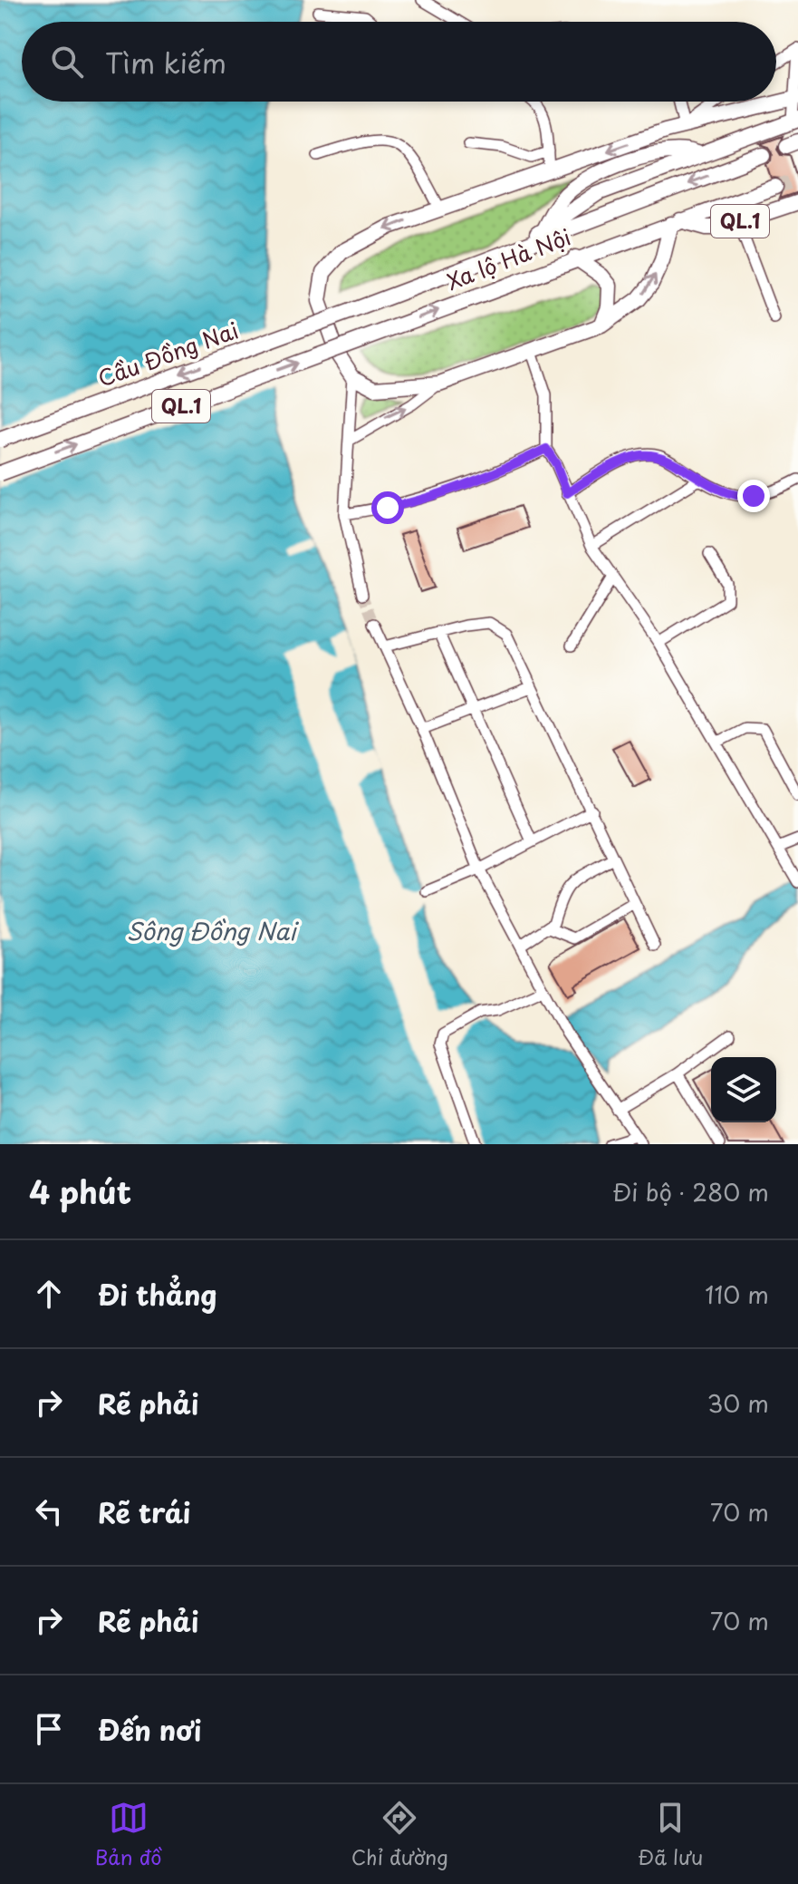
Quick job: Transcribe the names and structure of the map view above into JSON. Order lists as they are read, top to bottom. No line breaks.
{"streets":{"highway":["QL.1","Xa lộ Hà Nội","Cầu Đồng Nai"]},"crossings":[["QL.1","Xa lộ Hà Nội"],["Xa lộ Hà Nội","Cầu Đồng Nai"]],"one_way":["Cầu Đồng Nai"],"water":["Sông Đồng Nai"],"page":{"search":"Tìm kiếm","heading":["4 phút","Đi bộ · 280 m"],"list":[["Đi thẳng","110 m"],["Rẽ phải","30 m"],["Rẽ trái","70 m"],["Rẽ phải","70 m"],"Đến nơi"],"nav":["Bản đồ","Chỉ đường","Đã lưu"]}}
